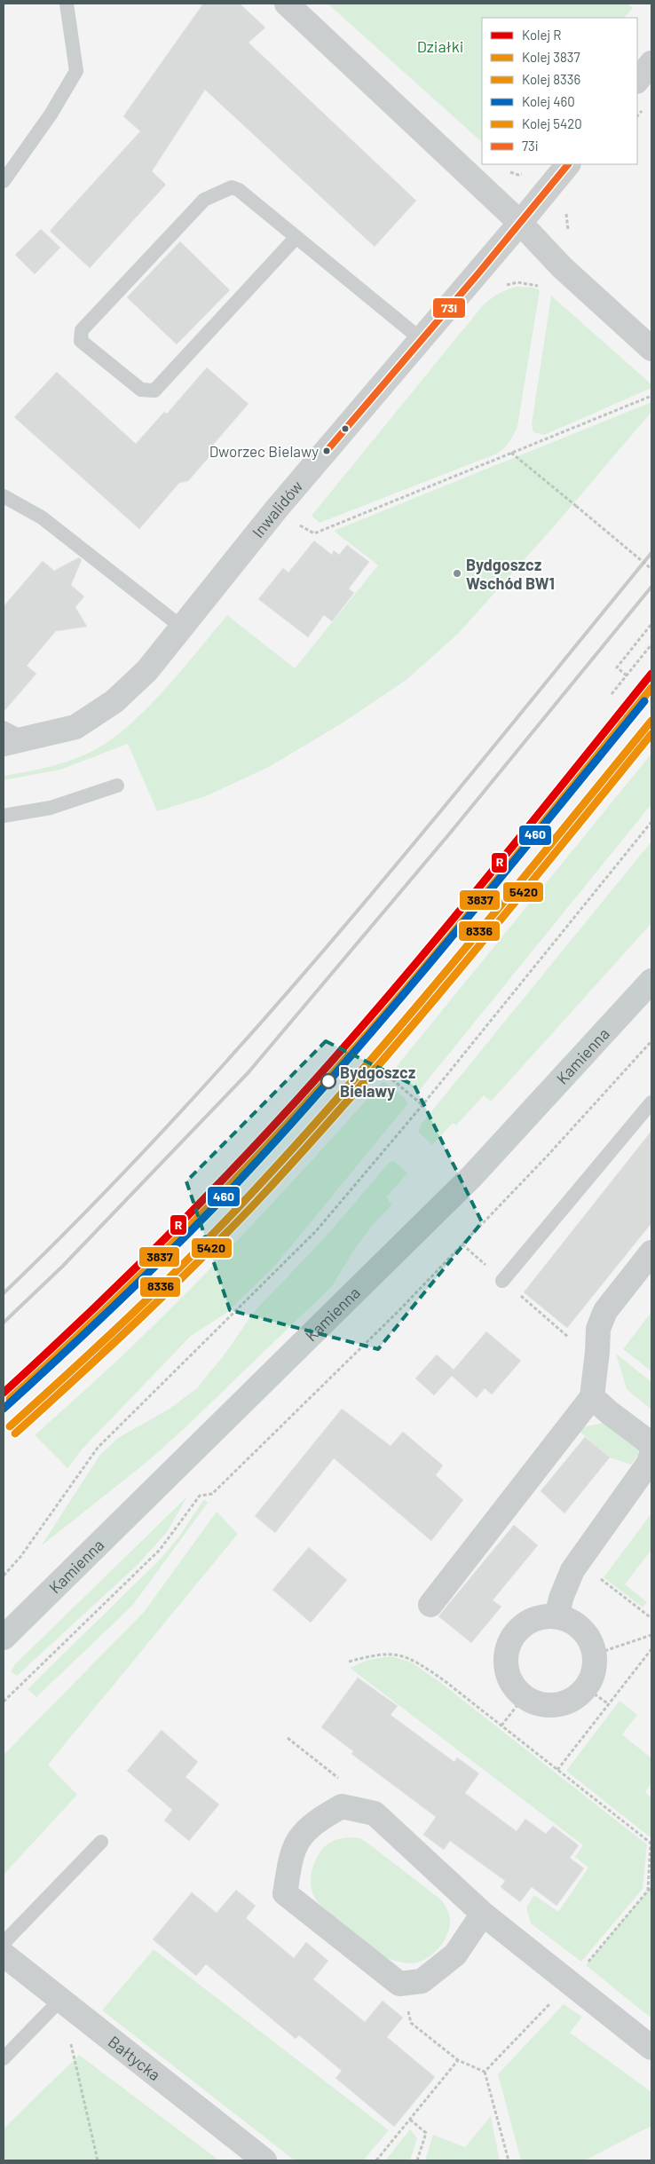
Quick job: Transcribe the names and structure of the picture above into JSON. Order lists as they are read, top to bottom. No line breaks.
{"streets":{"main road":["Kamienna"],"street":["Inwalidów","Bałtycka"]},"parks":["Działki"],"places":["Dworzec Bielawy","Bydgoszcz Wschód BW1","Bydgoszcz Bielawy"],"lines":["transit line 73i","rail line R","rail line 3837","rail line 460","rail line 8336","rail line 5420"],"legend":["Kolej R","Kolej 3837","Kolej 8336","Kolej 460","Kolej 5420","73i"]}
